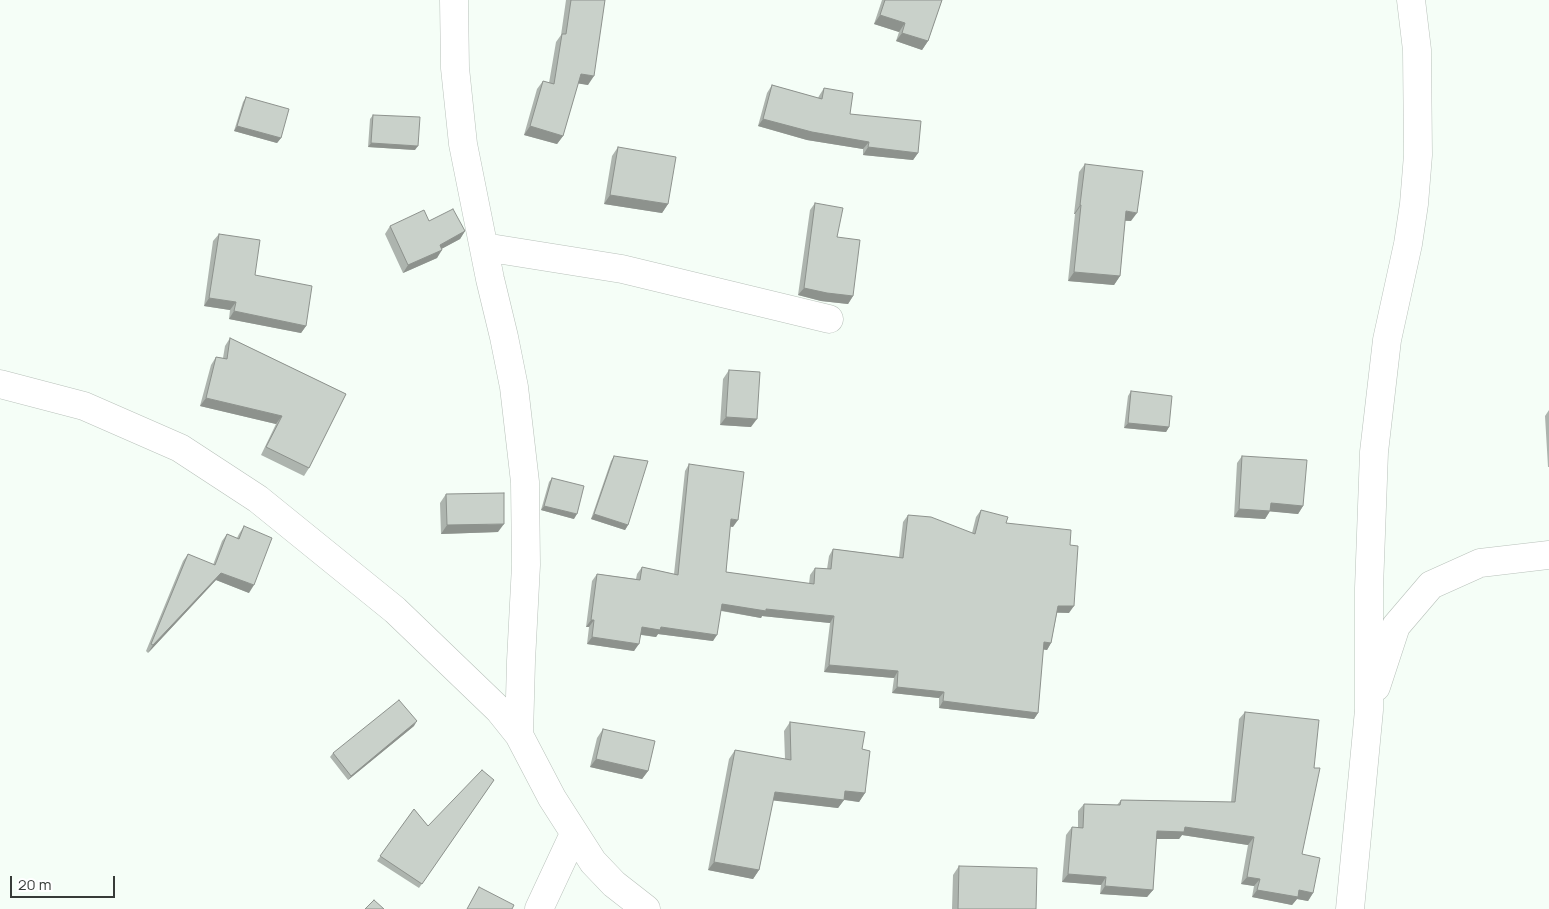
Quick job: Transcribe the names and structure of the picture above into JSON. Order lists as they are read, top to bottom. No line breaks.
{"scale_bar":"20 m"}
